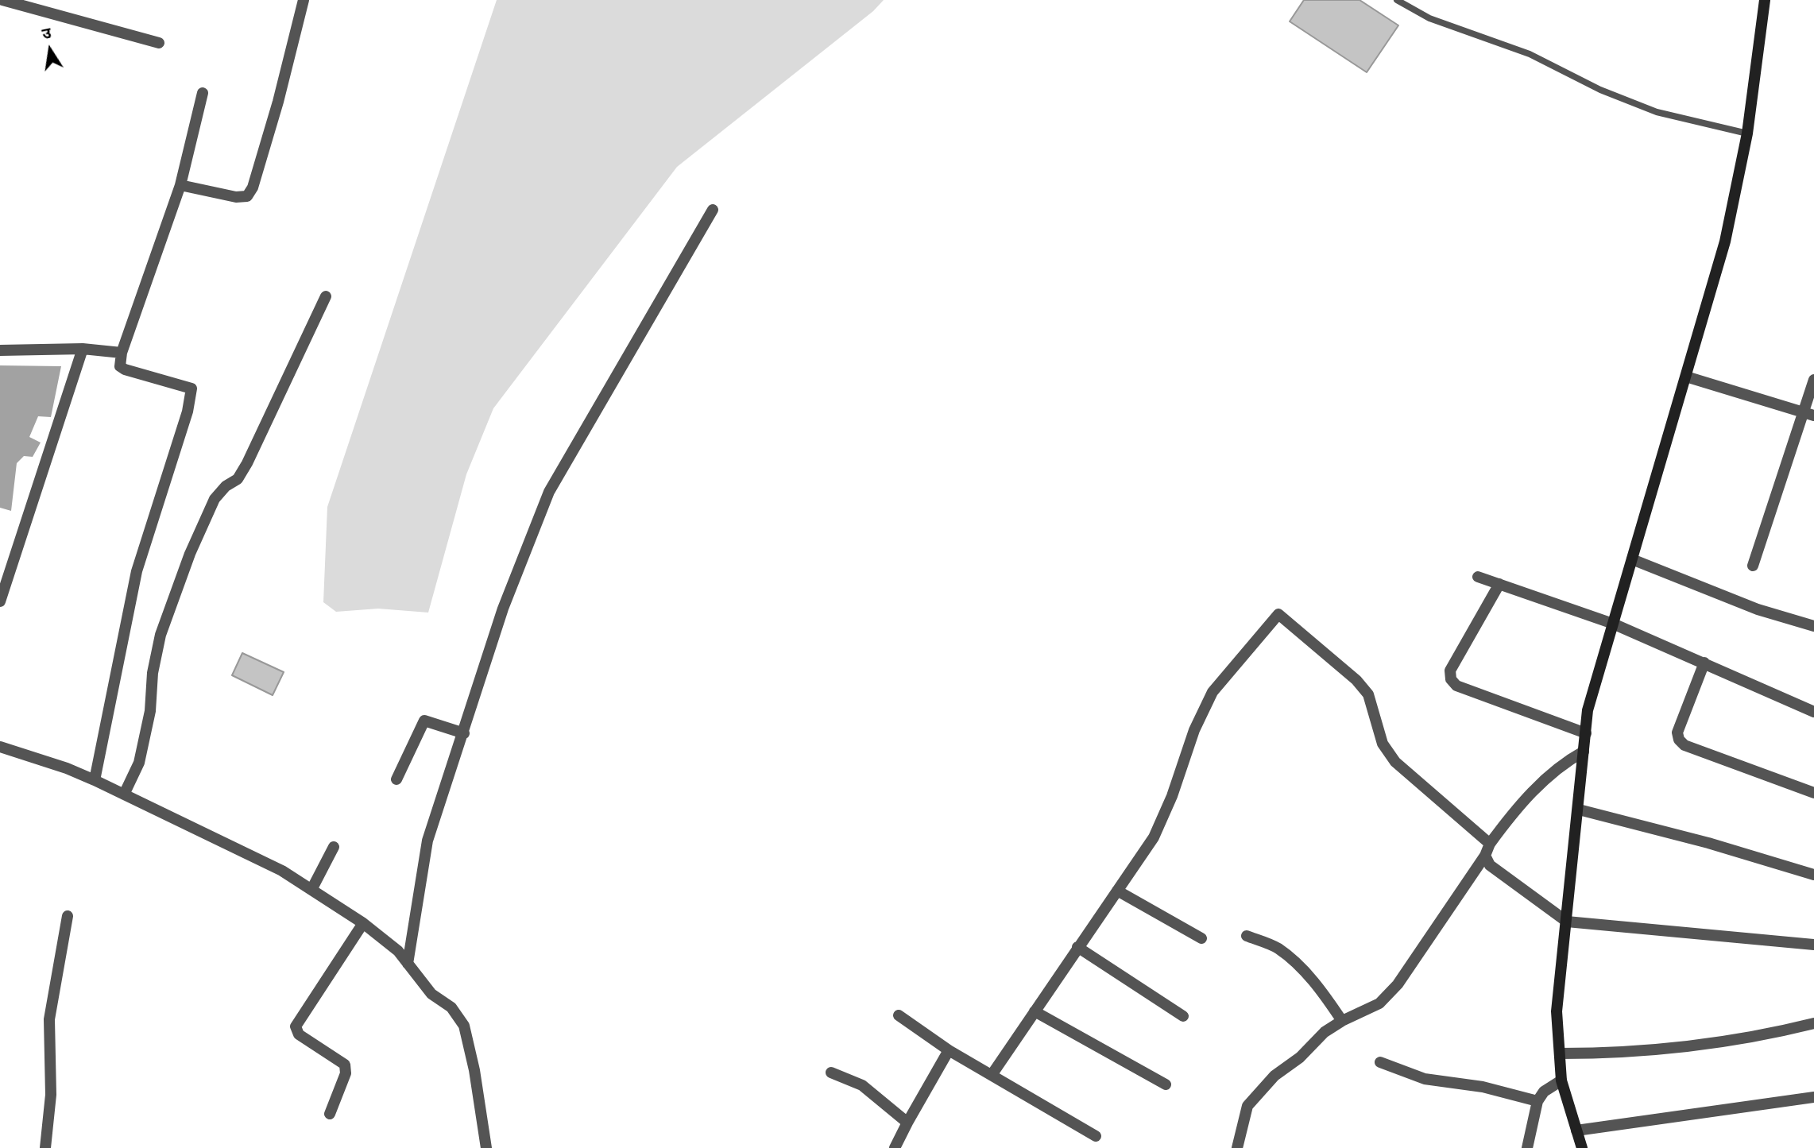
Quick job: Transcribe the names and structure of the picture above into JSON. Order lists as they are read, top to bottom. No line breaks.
{"north":"top"}
